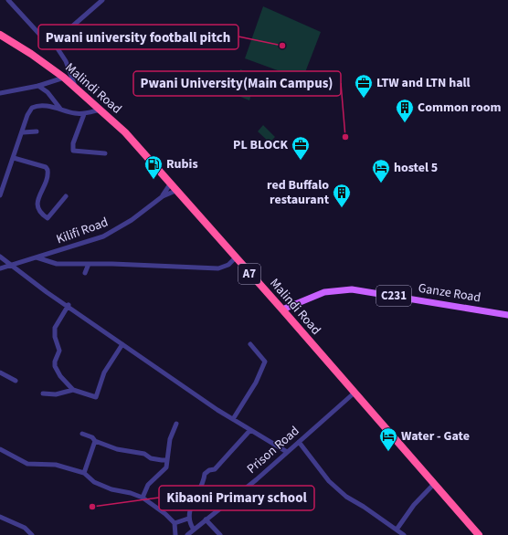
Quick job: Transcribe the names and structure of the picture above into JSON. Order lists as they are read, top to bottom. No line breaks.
{"streets":{"highway":["Malindi Road","A7"],"main road":["Ganze Road","C231"],"street":["Kilifi Road","Prison Road"]},"crossings":[["Malindi Road","Kilifi Road"],["Malindi Road","Ganze Road"],["Malindi Road","Prison Road"]],"places":{"other":["Pwani university football pitch","Pwani University(Main Campus)","Kibaoni Primary school"],"office":["LTW and LTN hall","PL BLOCK"],"building":["Common room","red Buffalo restaurant"],"fuel station":["Rubis"],"hotel":["hostel 5","Water - Gate"]}}
